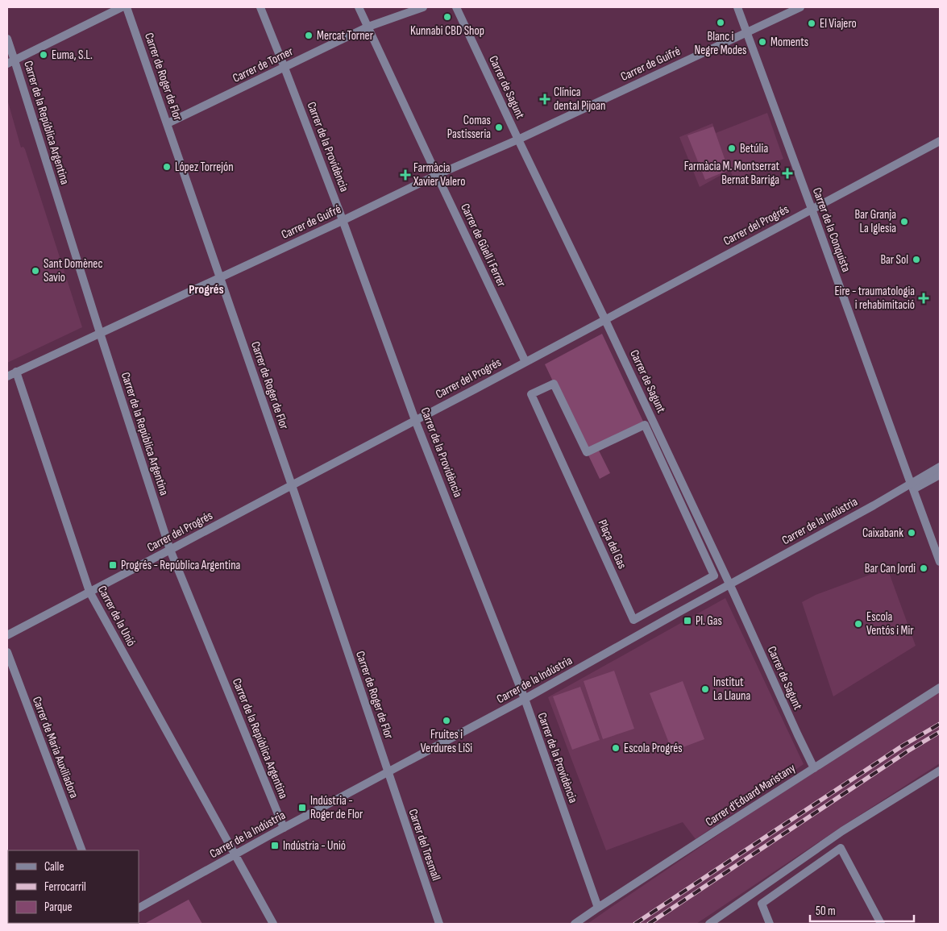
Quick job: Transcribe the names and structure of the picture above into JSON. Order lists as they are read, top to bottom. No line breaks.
{"streets":{"street":["Carrer de Guifré","Carrer de Torner","Carrer de Roger de Flor","Carrer de Sagunt","Carrer de la República Argentina","Carrer de la Providència","Carrer del Progrés","Carrer de la Conquista","Carrer de Güell i Ferrer","Carrer de la Indústria","Plaça del Gas","Carrer de la Unió","Carrer de Maria Auxiliadora","Carrer d'Eduard Maristany","Carrer del Tresmall"]},"crossings":[["Carrer de Guifré","Carrer de Roger de Flor"],["Carrer de Guifré","Carrer de Sagunt"],["Carrer de Guifré","Carrer de la República Argentina"],["Carrer de Guifré","Carrer de la Providència"],["Carrer de Guifré","Carrer de la Conquista"],["Carrer de Guifré","Carrer de Güell i Ferrer"],["Carrer de Guifré","Carrer de la Unió"],["Carrer de Torner","Carrer de Roger de Flor"],["Carrer de Torner","Carrer de la Providència"],["Carrer de Torner","Carrer de Güell i Ferrer"],["Carrer de Roger de Flor","Carrer del Progrés"],["Carrer de Roger de Flor","Carrer de la Indústria"],["Carrer de Roger de Flor","Carrer del Tresmall"],["Carrer de Sagunt","Carrer del Progrés"],["Carrer de Sagunt","Carrer de la Indústria"],["Carrer de Sagunt","Carrer d'Eduard Maristany"],["Carrer de la República Argentina","Carrer del Progrés"],["Carrer de la República Argentina","Carrer de la Indústria"],["Carrer de la Providència","Carrer del Progrés"],["Carrer de la Providència","Carrer de la Indústria"],["Carrer de la Providència","Carrer d'Eduard Maristany"],["Carrer del Progrés","Carrer de la Conquista"],["Carrer del Progrés","Carrer de Güell i Ferrer"],["Carrer del Progrés","Carrer de la Unió"],["Carrer de la Conquista","Carrer de la Indústria"],["Carrer de la Indústria","Carrer de la Unió"],["Carrer de la Indústria","Carrer del Tresmall"]],"districts":["Progrés"],"places":{"other":["Kunnabi CBD Shop","Blanc i Negre Modes","El Viajero","Mercat Torner","Moments","Euma, S.L.","Comas Pastisseria","Betúlia","López Torrejón","Bar Granja La Iglesia","Bar Sol","Sant Domènec Savio","Caixabank","Bar Can Jordi","Escola Ventós i Mir","Institut La Llauna","Fruites i Verdures LiSi","Escola Progrés"],"health":["Clínica dental Pijoan","Farmàcia M. Montserrat Bernat Barriga","Farmàcia Xavier Valero","Eire - traumatologia i rehabimitació"],"transit":["Progrés - República Argentina","Pl. Gas","Indústria - Roger de Flor","Indústria - Unió"]},"legend":["Calle","Ferrocarril","Parque"],"scale_bar":"50 m"}
